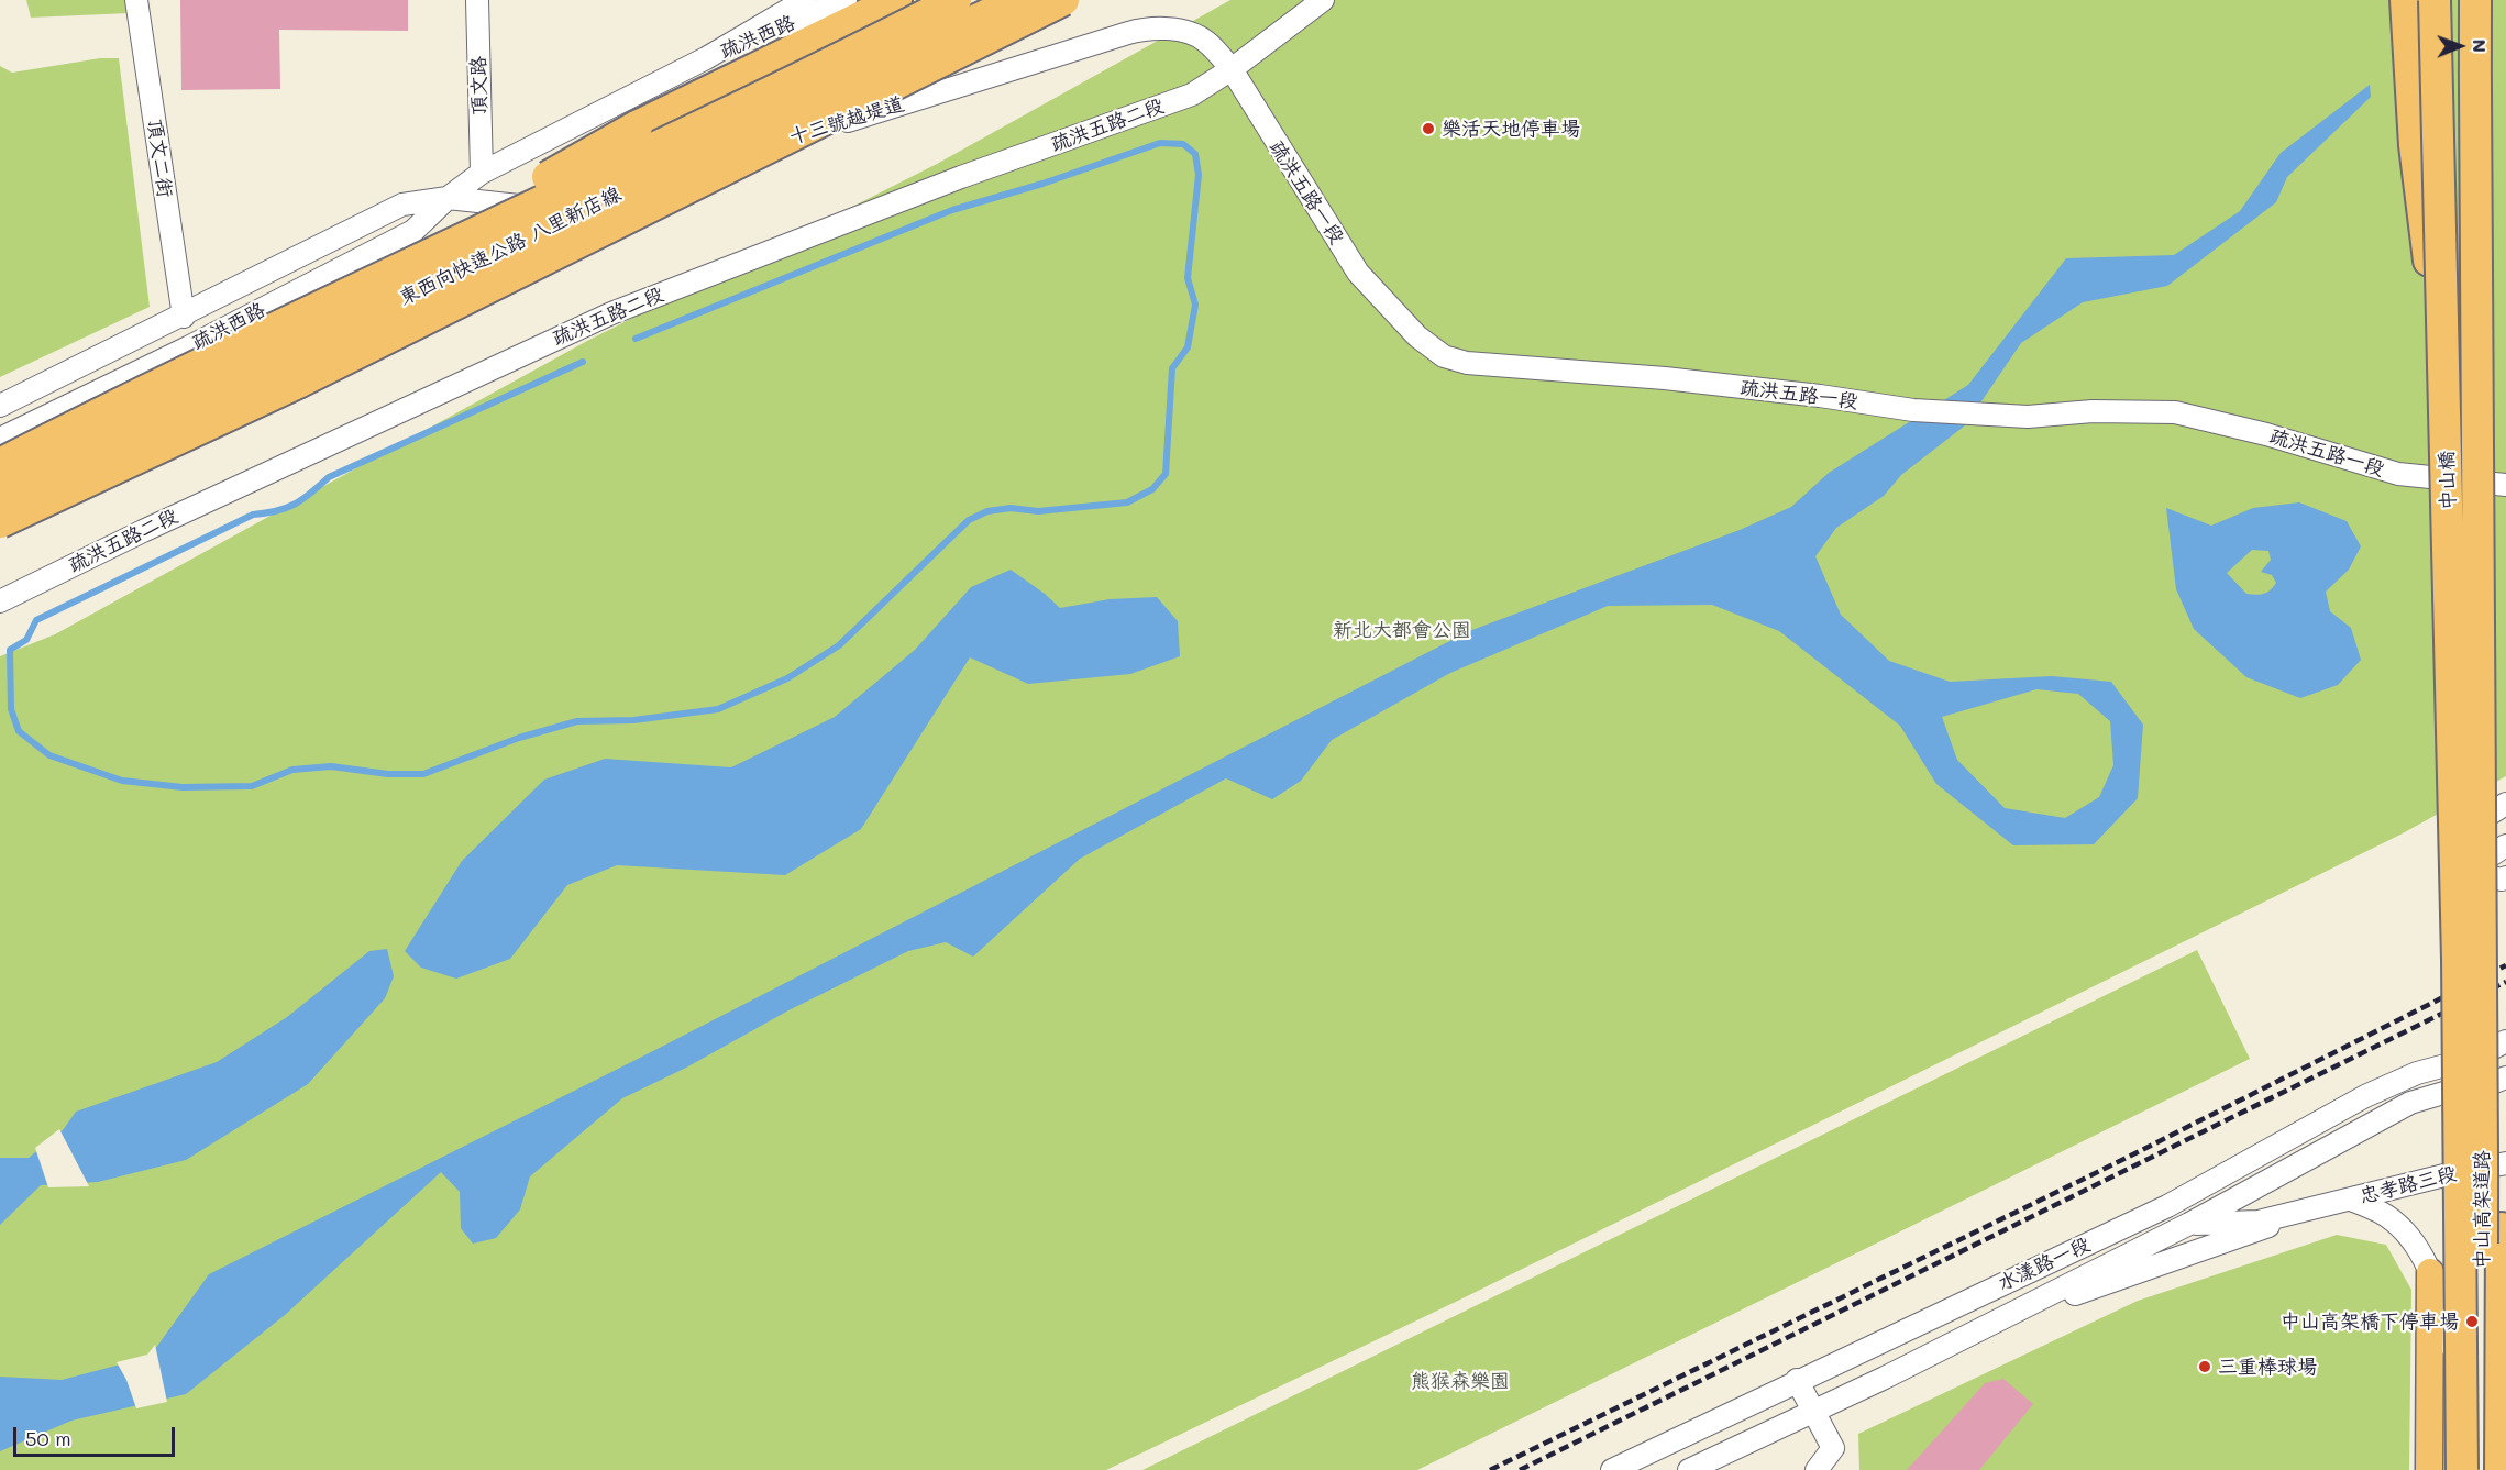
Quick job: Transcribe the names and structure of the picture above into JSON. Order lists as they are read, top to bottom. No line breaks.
{"streets":{"highway":["東西向快速公路 八里新店線","中山橋","中山高架道路"],"street":["疏洪西路","頂文路","十三號越堤道","疏洪五路二段","頂文二街","疏洪五路一段","忠孝路三段","水漾路一段"]},"crossings":[["疏洪西路","頂文路"],["疏洪西路","十三號越堤道"],["疏洪西路","頂文二街"],["十三號越堤道","疏洪五路二段"],["十三號越堤道","疏洪五路一段"],["疏洪五路二段","疏洪五路一段"],["中山橋","中山高架道路"]],"parks":["新北大都會公園","熊猴森樂園"],"places":["樂活天地停車場","中山高架橋下停車場","三重棒球場"],"scale_bar":"50 m","north":"right"}
